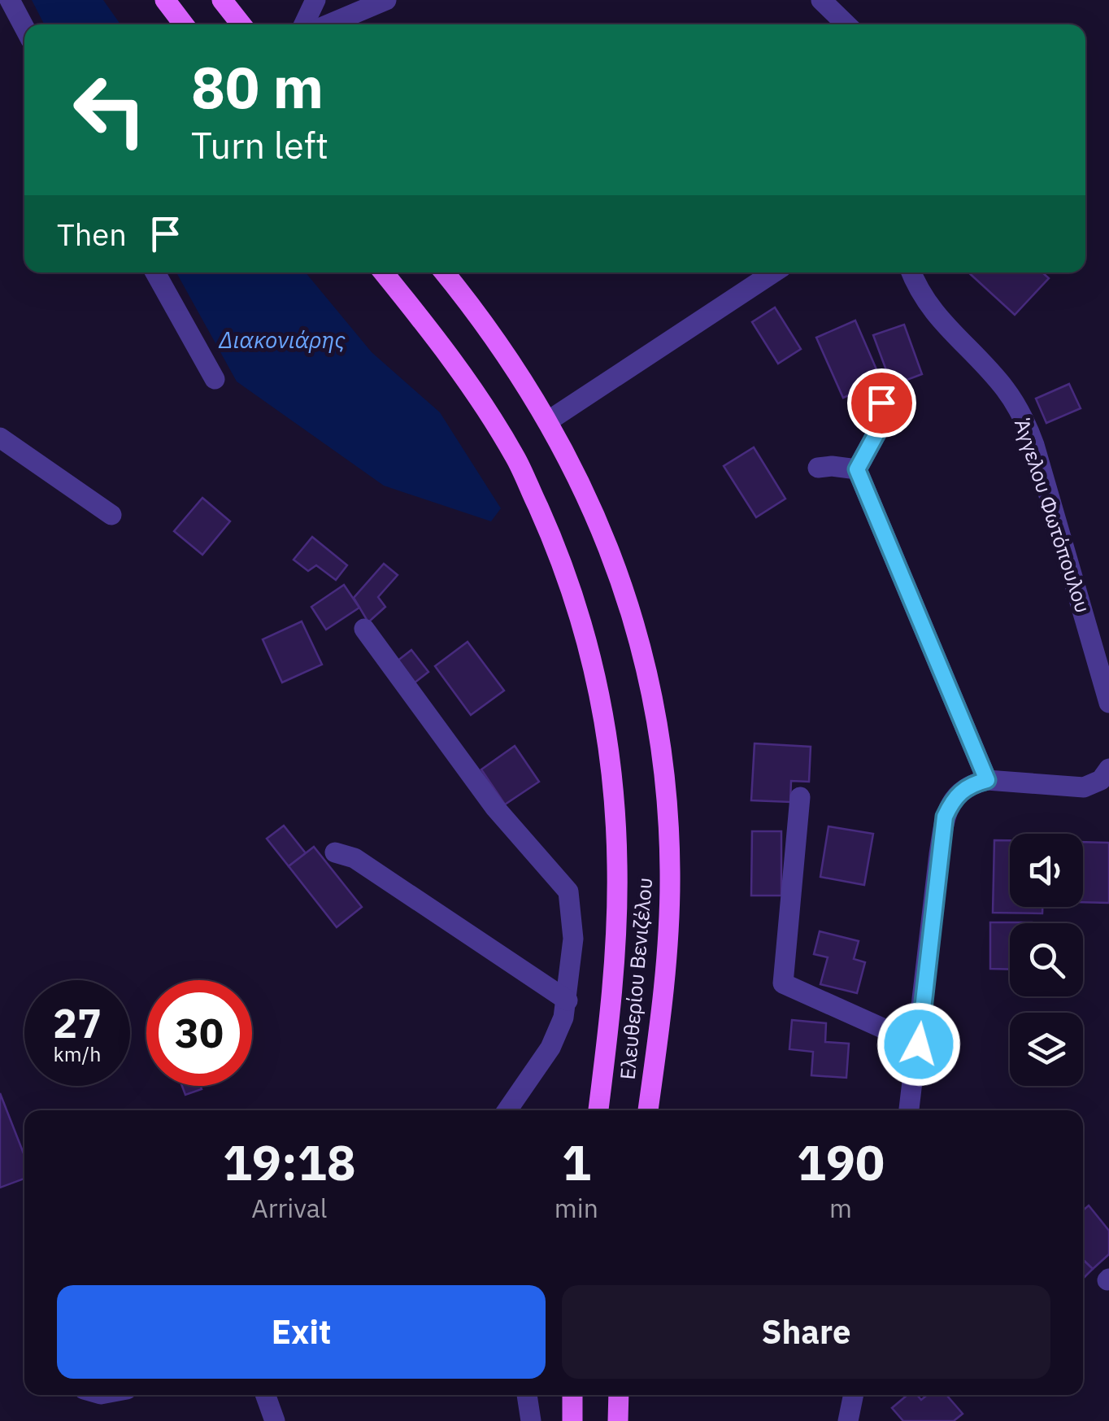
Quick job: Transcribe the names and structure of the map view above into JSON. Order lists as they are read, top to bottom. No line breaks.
{"streets":{"main road":["Ελευθερίου Βενιζέλου"],"street":["Άγγελου Φωτόπουλου"]},"water":["Διακονιάρης"],"page":{"turn":["80 m","Turn left"],"then":"Then","speed":"27 km/h","limit":"30","eta":["19:18","Arrival","1","min","190","m"],"buttons":["Exit","Share"]}}
